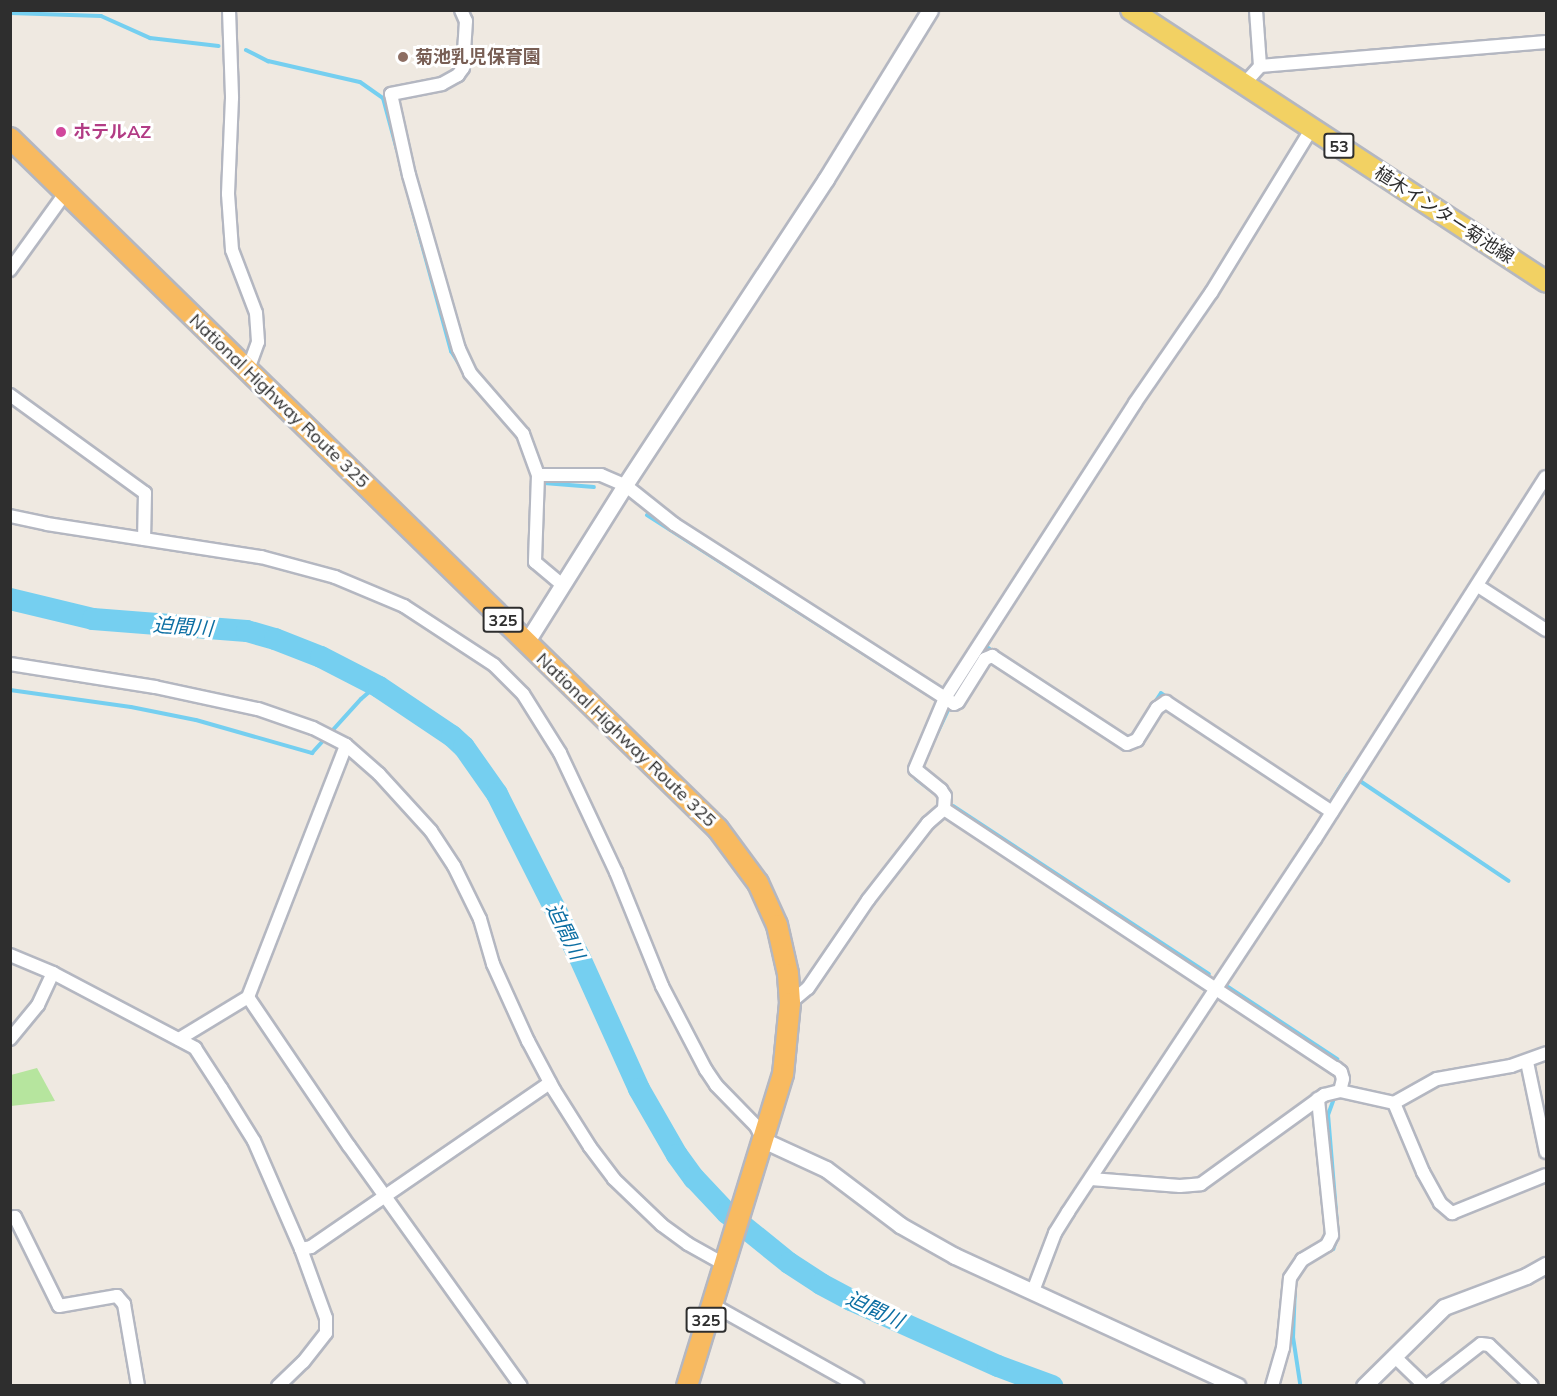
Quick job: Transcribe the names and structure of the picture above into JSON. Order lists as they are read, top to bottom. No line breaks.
{"streets":{"highway":["National Highway Route 325","325"],"main road":["53","植木インター菊池線"]},"water":["迫間川"],"places":["菊池乳児保育園","ホテルAZ"]}
